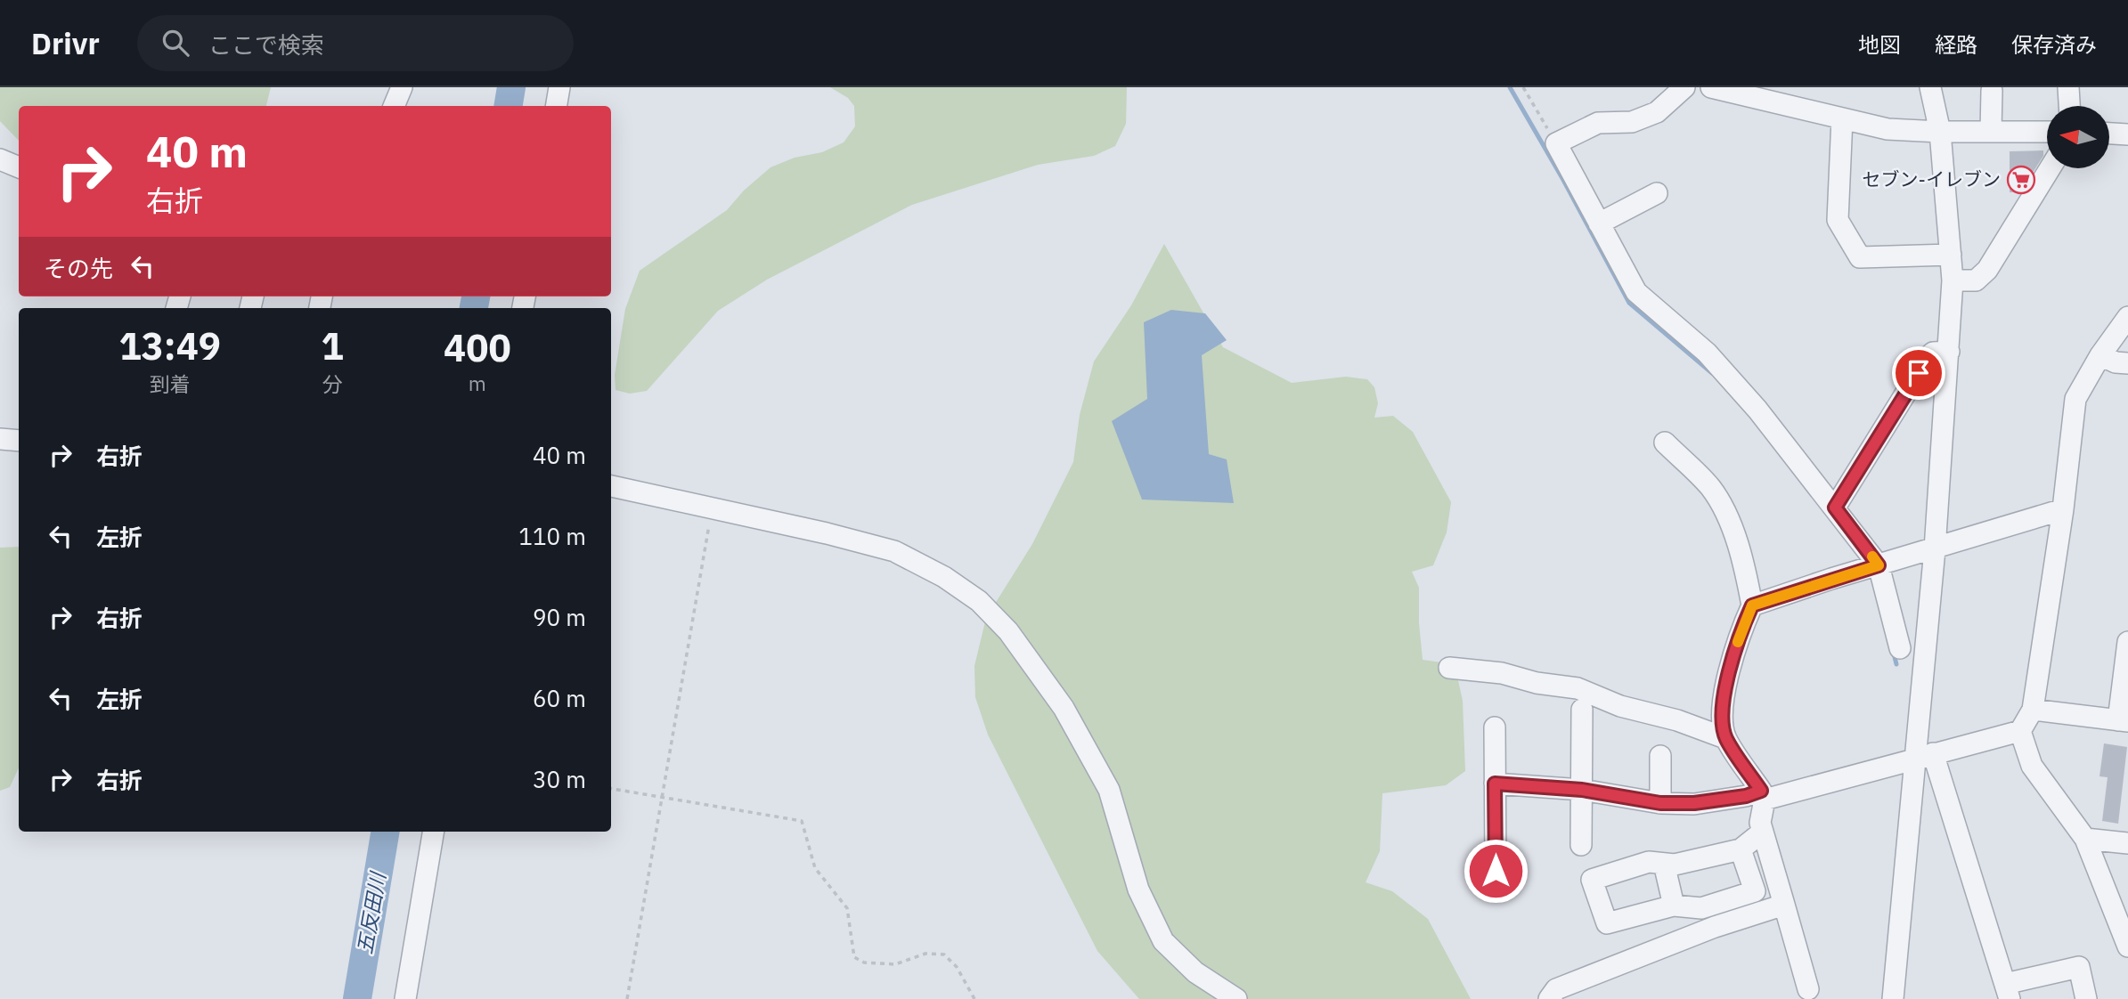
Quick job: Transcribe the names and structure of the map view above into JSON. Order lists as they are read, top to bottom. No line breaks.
{"water":["五反田川"],"places":{"supermarket":["セブン-イレブン"]},"north":"left","page":{"header":"Drivr","search":"ここで検索","nav":["地図","経路","保存済み"],"turn":["40 m","右折"],"then":"その先","eta":["13:49","到着","1","分","400","m"],"list":[{"name":"右折","value":"40 m"},{"name":"左折","value":"110 m"},{"name":"右折","value":"90 m"},{"name":"左折","value":"60 m"},{"name":"右折","value":"30 m"}]}}
